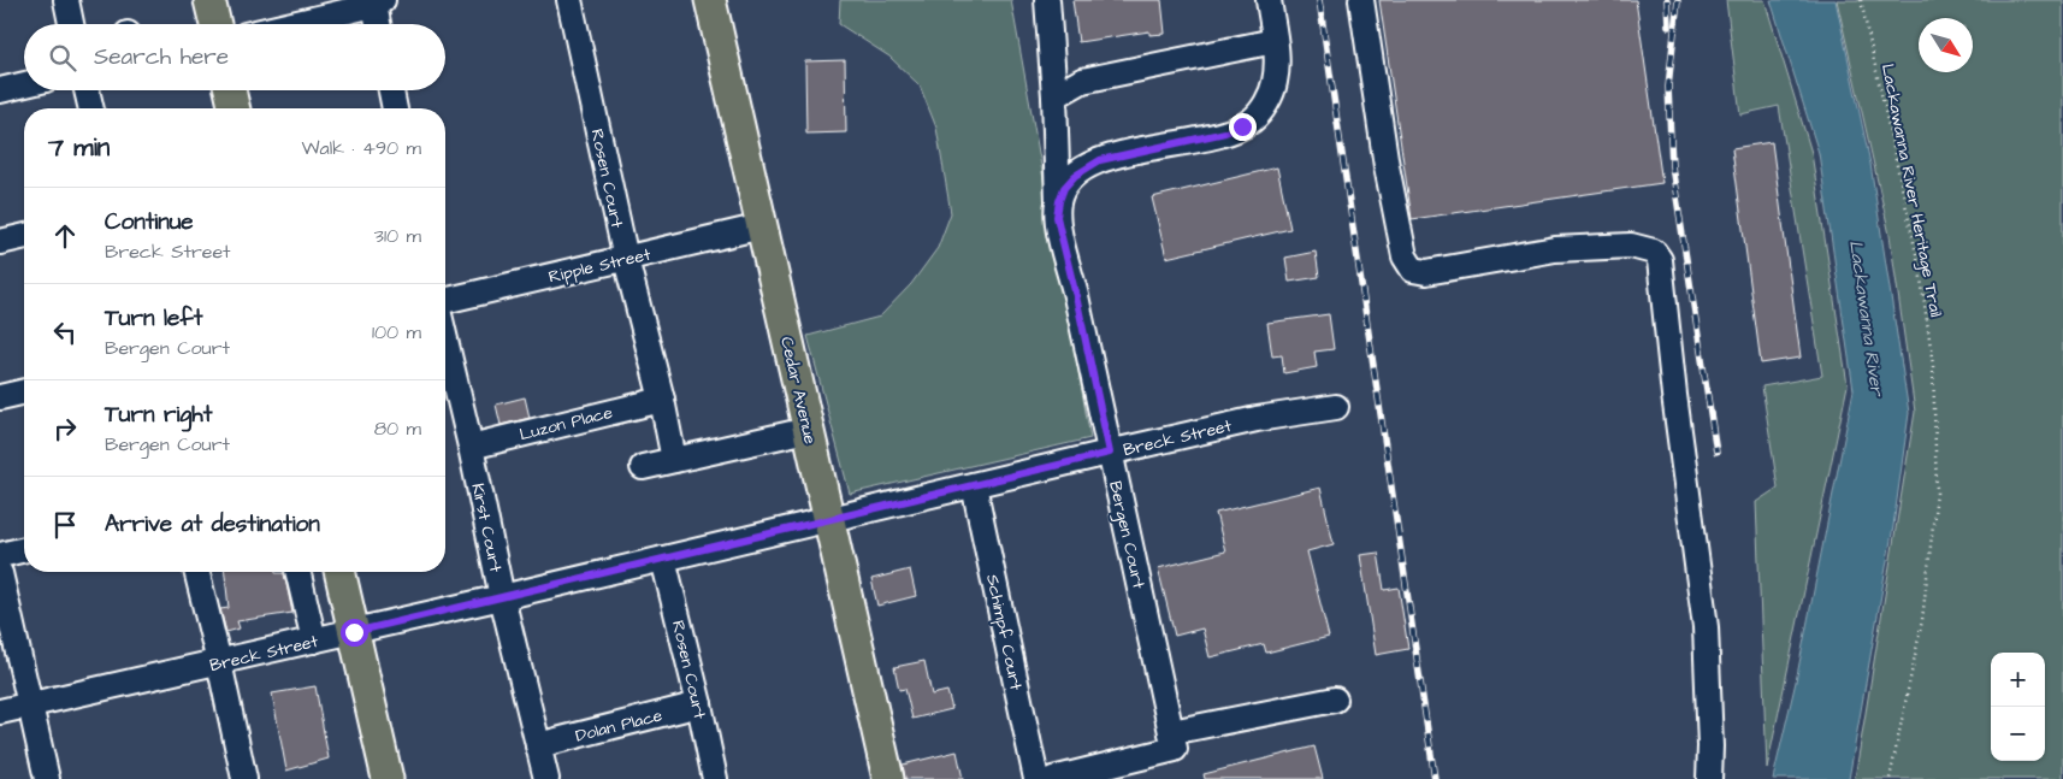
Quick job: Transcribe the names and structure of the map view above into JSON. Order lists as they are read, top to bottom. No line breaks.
{"streets":{"main road":["Cedar Avenue"],"street":["Rosen Court","Ripple Street","Luzon Place","Breck Street","Kirst Court","Bergen Court","Schimpf Court","Dolan Place"],"path":["Lackawanna River Heritage Trail"]},"crossings":[["Rosen Court","Ripple Street"],["Rosen Court","Luzon Place"],["Rosen Court","Breck Street"],["Rosen Court","Dolan Place"],["Ripple Street","Cedar Avenue"],["Cedar Avenue","Breck Street"],["Luzon Place","Kirst Court"],["Breck Street","Kirst Court"],["Breck Street","Bergen Court"],["Breck Street","Schimpf Court"],["Kirst Court","Dolan Place"]],"water":["Lackawanna River"],"north":"bottom right","page":{"search":"Search here","heading":["7 min","Walk · 490 m"],"list":[["Continue","Breck Street","310 m"],["Turn left","Bergen Court","100 m"],["Turn right","Bergen Court","80 m"],"Arrive at destination"],"map_buttons":["+","−"]}}
